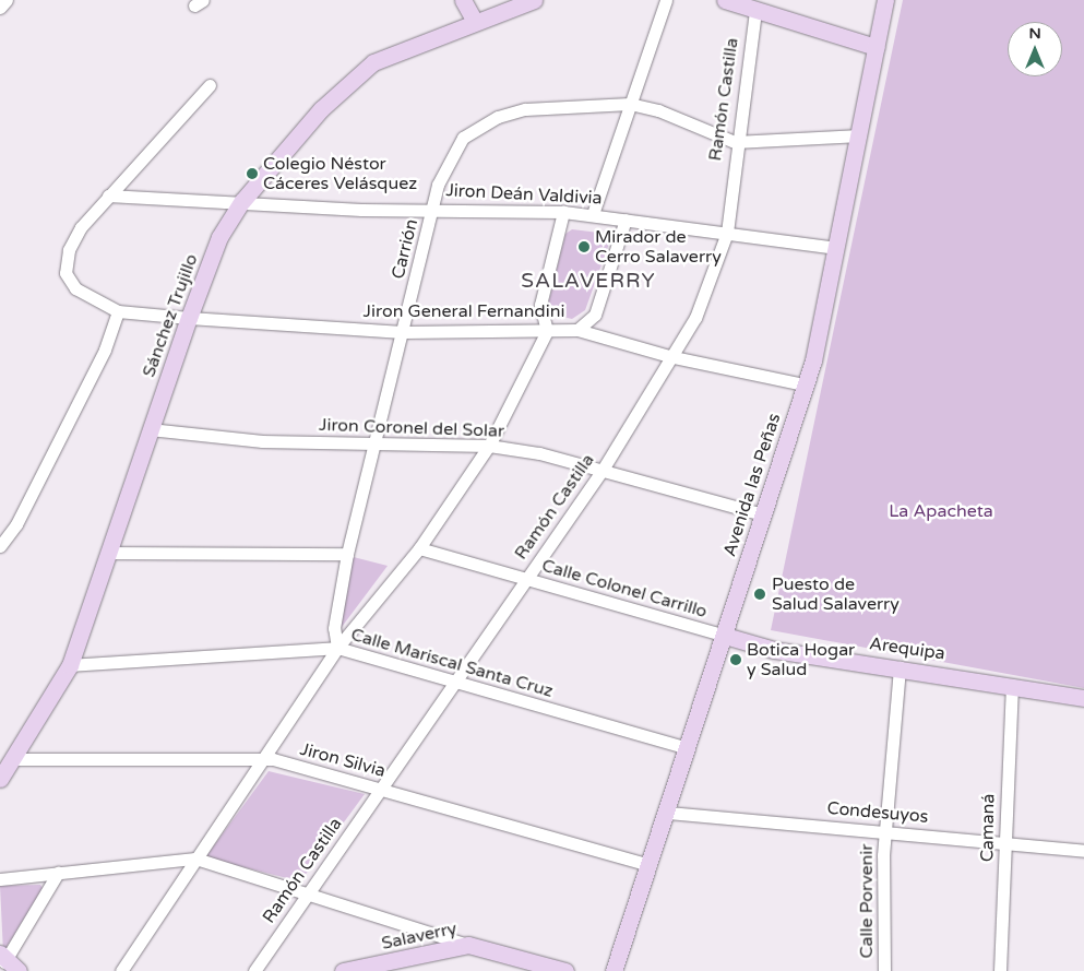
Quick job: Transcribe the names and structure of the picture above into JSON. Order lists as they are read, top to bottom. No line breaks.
{"streets":{"street":["Ramón Castilla","Jiron Deán Valdivia","Carrión","Jiron General Fernandini","Sánchez Trujillo","Jiron Coronel del Solar","Avenida las Peñas","Calle Colonel Carrillo","Arequipa","Calle Mariscal Santa Cruz","Jiron Silvia","Condesuyos","Camaná","Calle Porvenir","Salaverry"]},"crossings":[["Ramón Castilla","Jiron Deán Valdivia"],["Ramón Castilla","Carrión"],["Ramón Castilla","Jiron General Fernandini"],["Ramón Castilla","Jiron Coronel del Solar"],["Ramón Castilla","Calle Colonel Carrillo"],["Ramón Castilla","Calle Mariscal Santa Cruz"],["Ramón Castilla","Jiron Silvia"],["Jiron Deán Valdivia","Carrión"],["Jiron Deán Valdivia","Sánchez Trujillo"],["Jiron Deán Valdivia","Avenida las Peñas"],["Carrión","Jiron General Fernandini"],["Carrión","Jiron Coronel del Solar"],["Carrión","Avenida las Peñas"],["Carrión","Calle Mariscal Santa Cruz"],["Jiron General Fernandini","Sánchez Trujillo"],["Jiron General Fernandini","Avenida las Peñas"],["Sánchez Trujillo","Jiron Coronel del Solar"],["Sánchez Trujillo","Calle Mariscal Santa Cruz"],["Sánchez Trujillo","Jiron Silvia"],["Jiron Coronel del Solar","Avenida las Peñas"],["Avenida las Peñas","Calle Colonel Carrillo"],["Avenida las Peñas","Arequipa"],["Avenida las Peñas","Calle Mariscal Santa Cruz"],["Avenida las Peñas","Jiron Silvia"],["Avenida las Peñas","Condesuyos"],["Calle Colonel Carrillo","Arequipa"],["Arequipa","Camaná"],["Arequipa","Calle Porvenir"],["Condesuyos","Camaná"],["Condesuyos","Calle Porvenir"]],"districts":["SALAVERRY"],"parks":["La Apacheta"],"places":["Colegio Néstor Cáceres Velásquez","Mirador de Cerro Salaverry","Puesto de Salud Salaverry","Botica Hogar y Salud"],"north":"top"}
